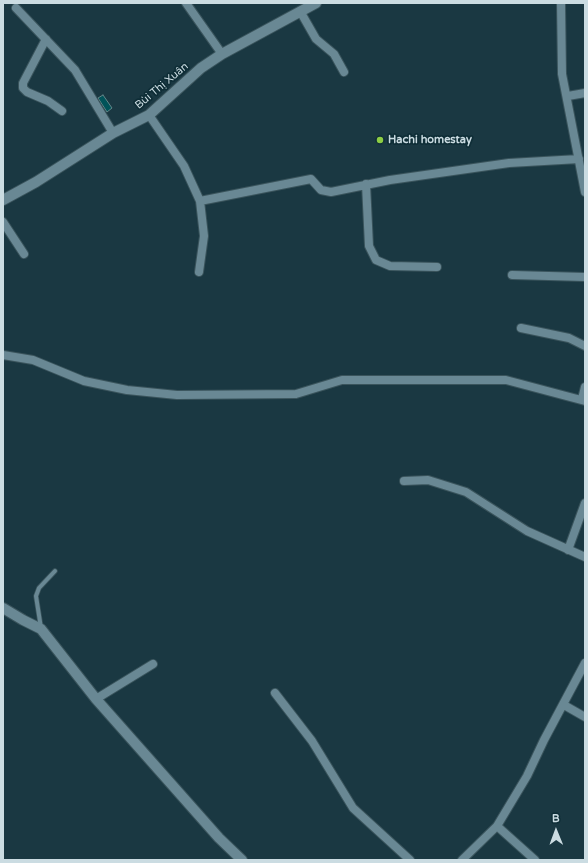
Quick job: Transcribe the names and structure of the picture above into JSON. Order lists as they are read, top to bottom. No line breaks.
{"streets":{"street":["Bùi Thị Xuân"]},"places":["Hachi homestay"],"north":"top"}
